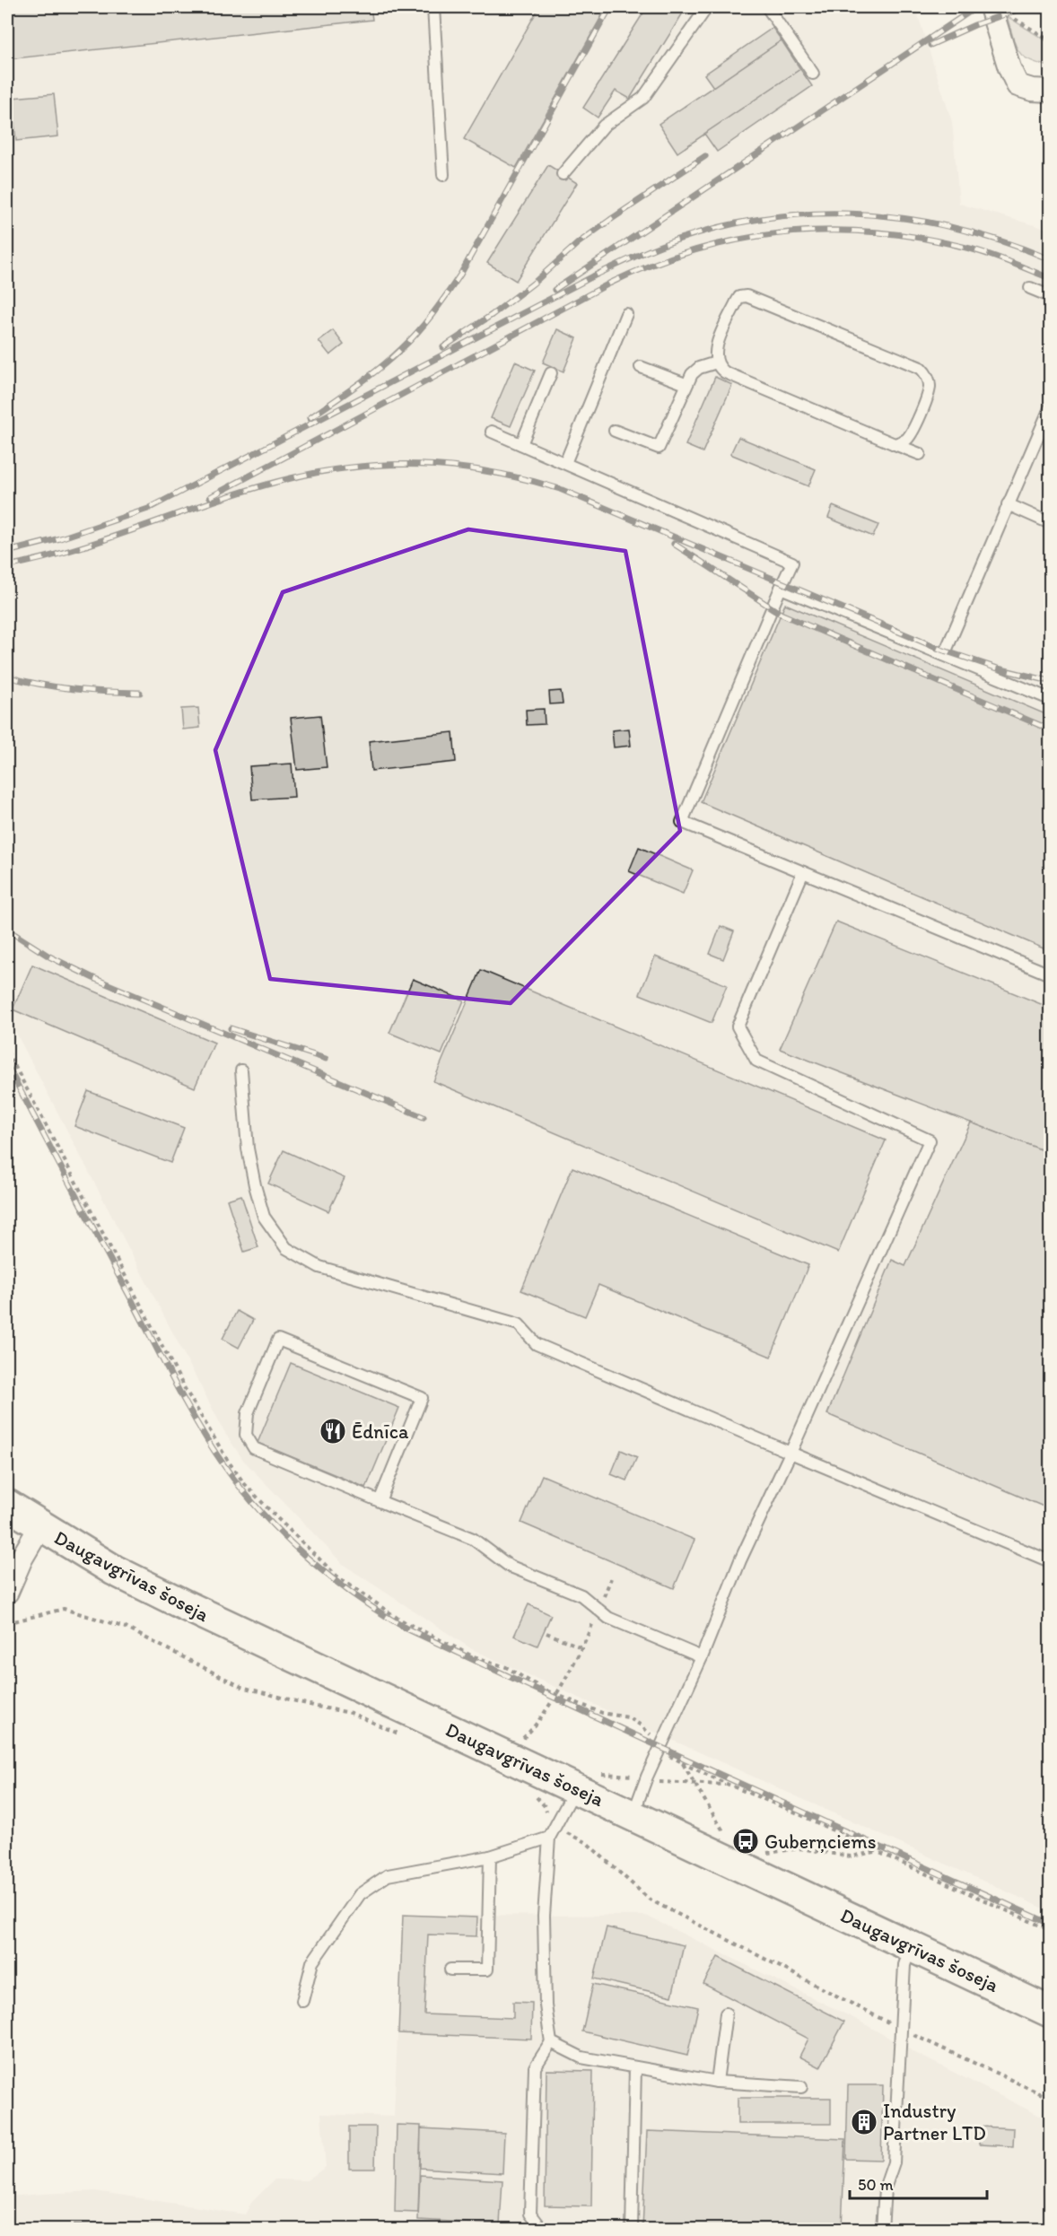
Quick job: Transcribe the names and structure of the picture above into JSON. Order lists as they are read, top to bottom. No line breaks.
{"streets":{"main road":["Daugavgrīvas šoseja"]},"places":{"restaurant":["Ēdnīca"],"bus stop":["Guberņciems"],"building":["Industry Partner LTD"]},"scale_bar":"50 m"}
